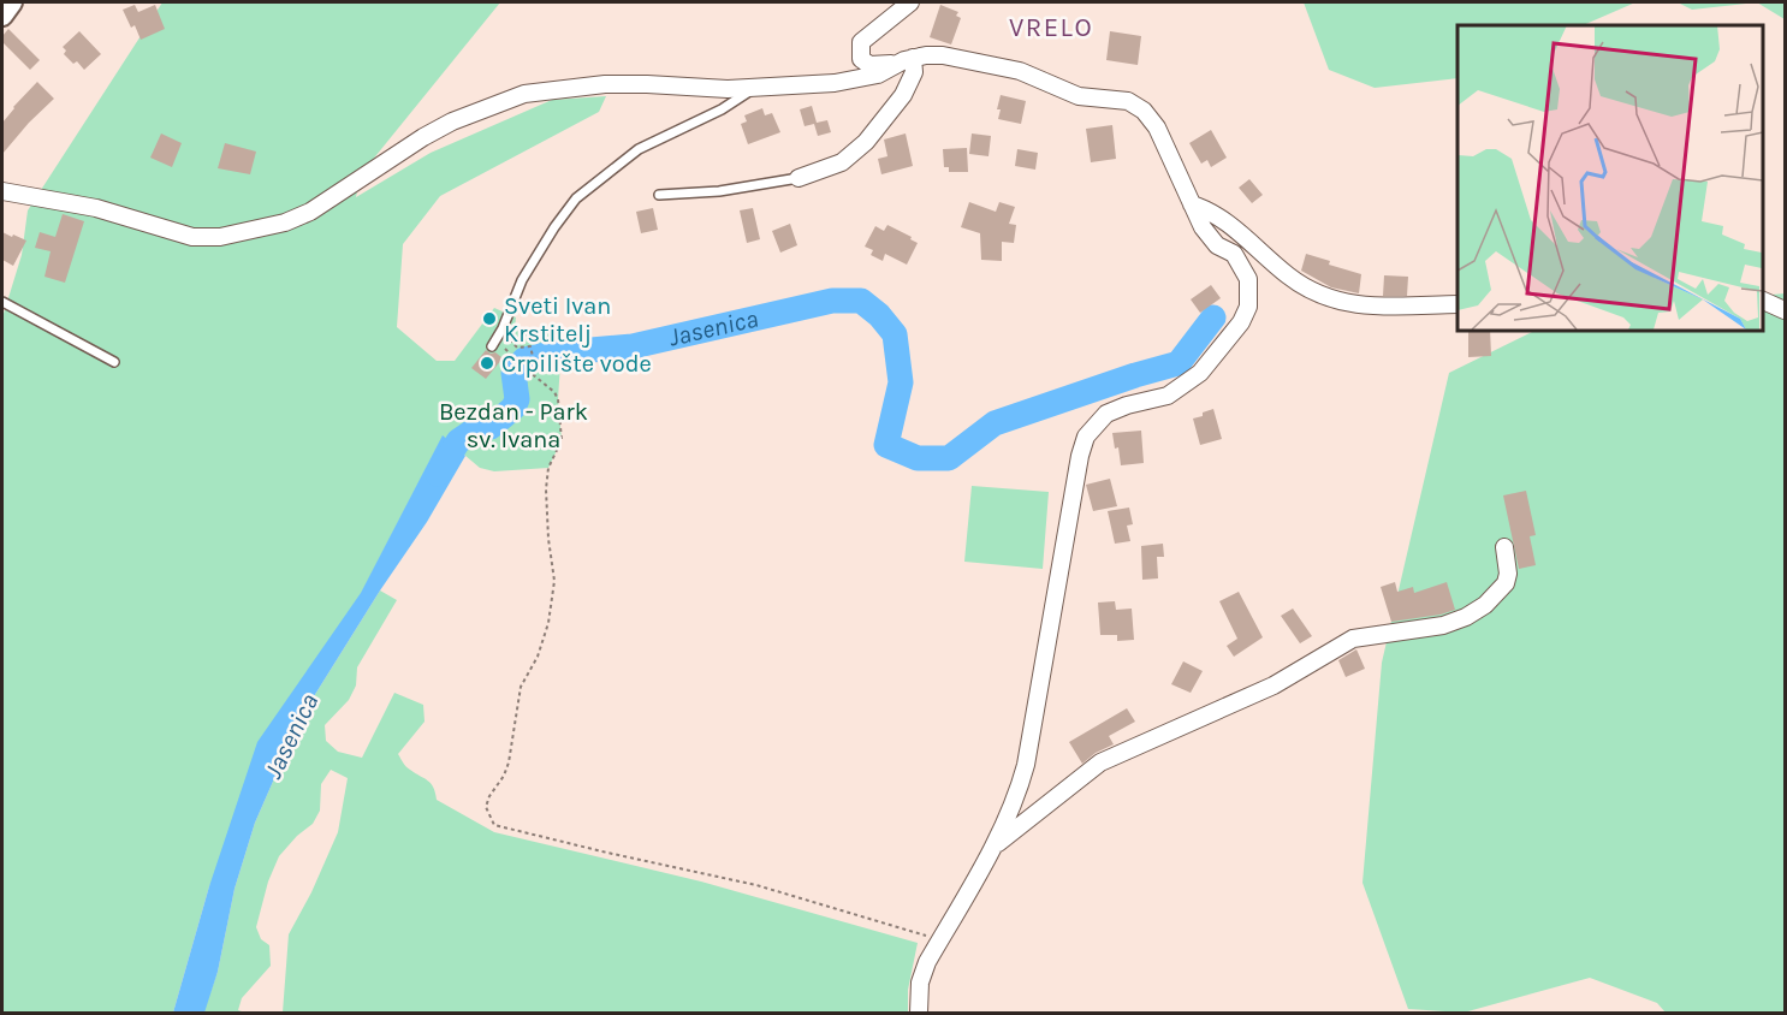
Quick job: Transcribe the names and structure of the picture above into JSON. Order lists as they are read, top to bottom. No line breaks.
{"districts":["VRELO"],"water":["Jasenica"],"parks":["Bezdan - Park sv. Ivana"],"places":["Sveti Ivan Krstitelj","Crpilište vode"]}
